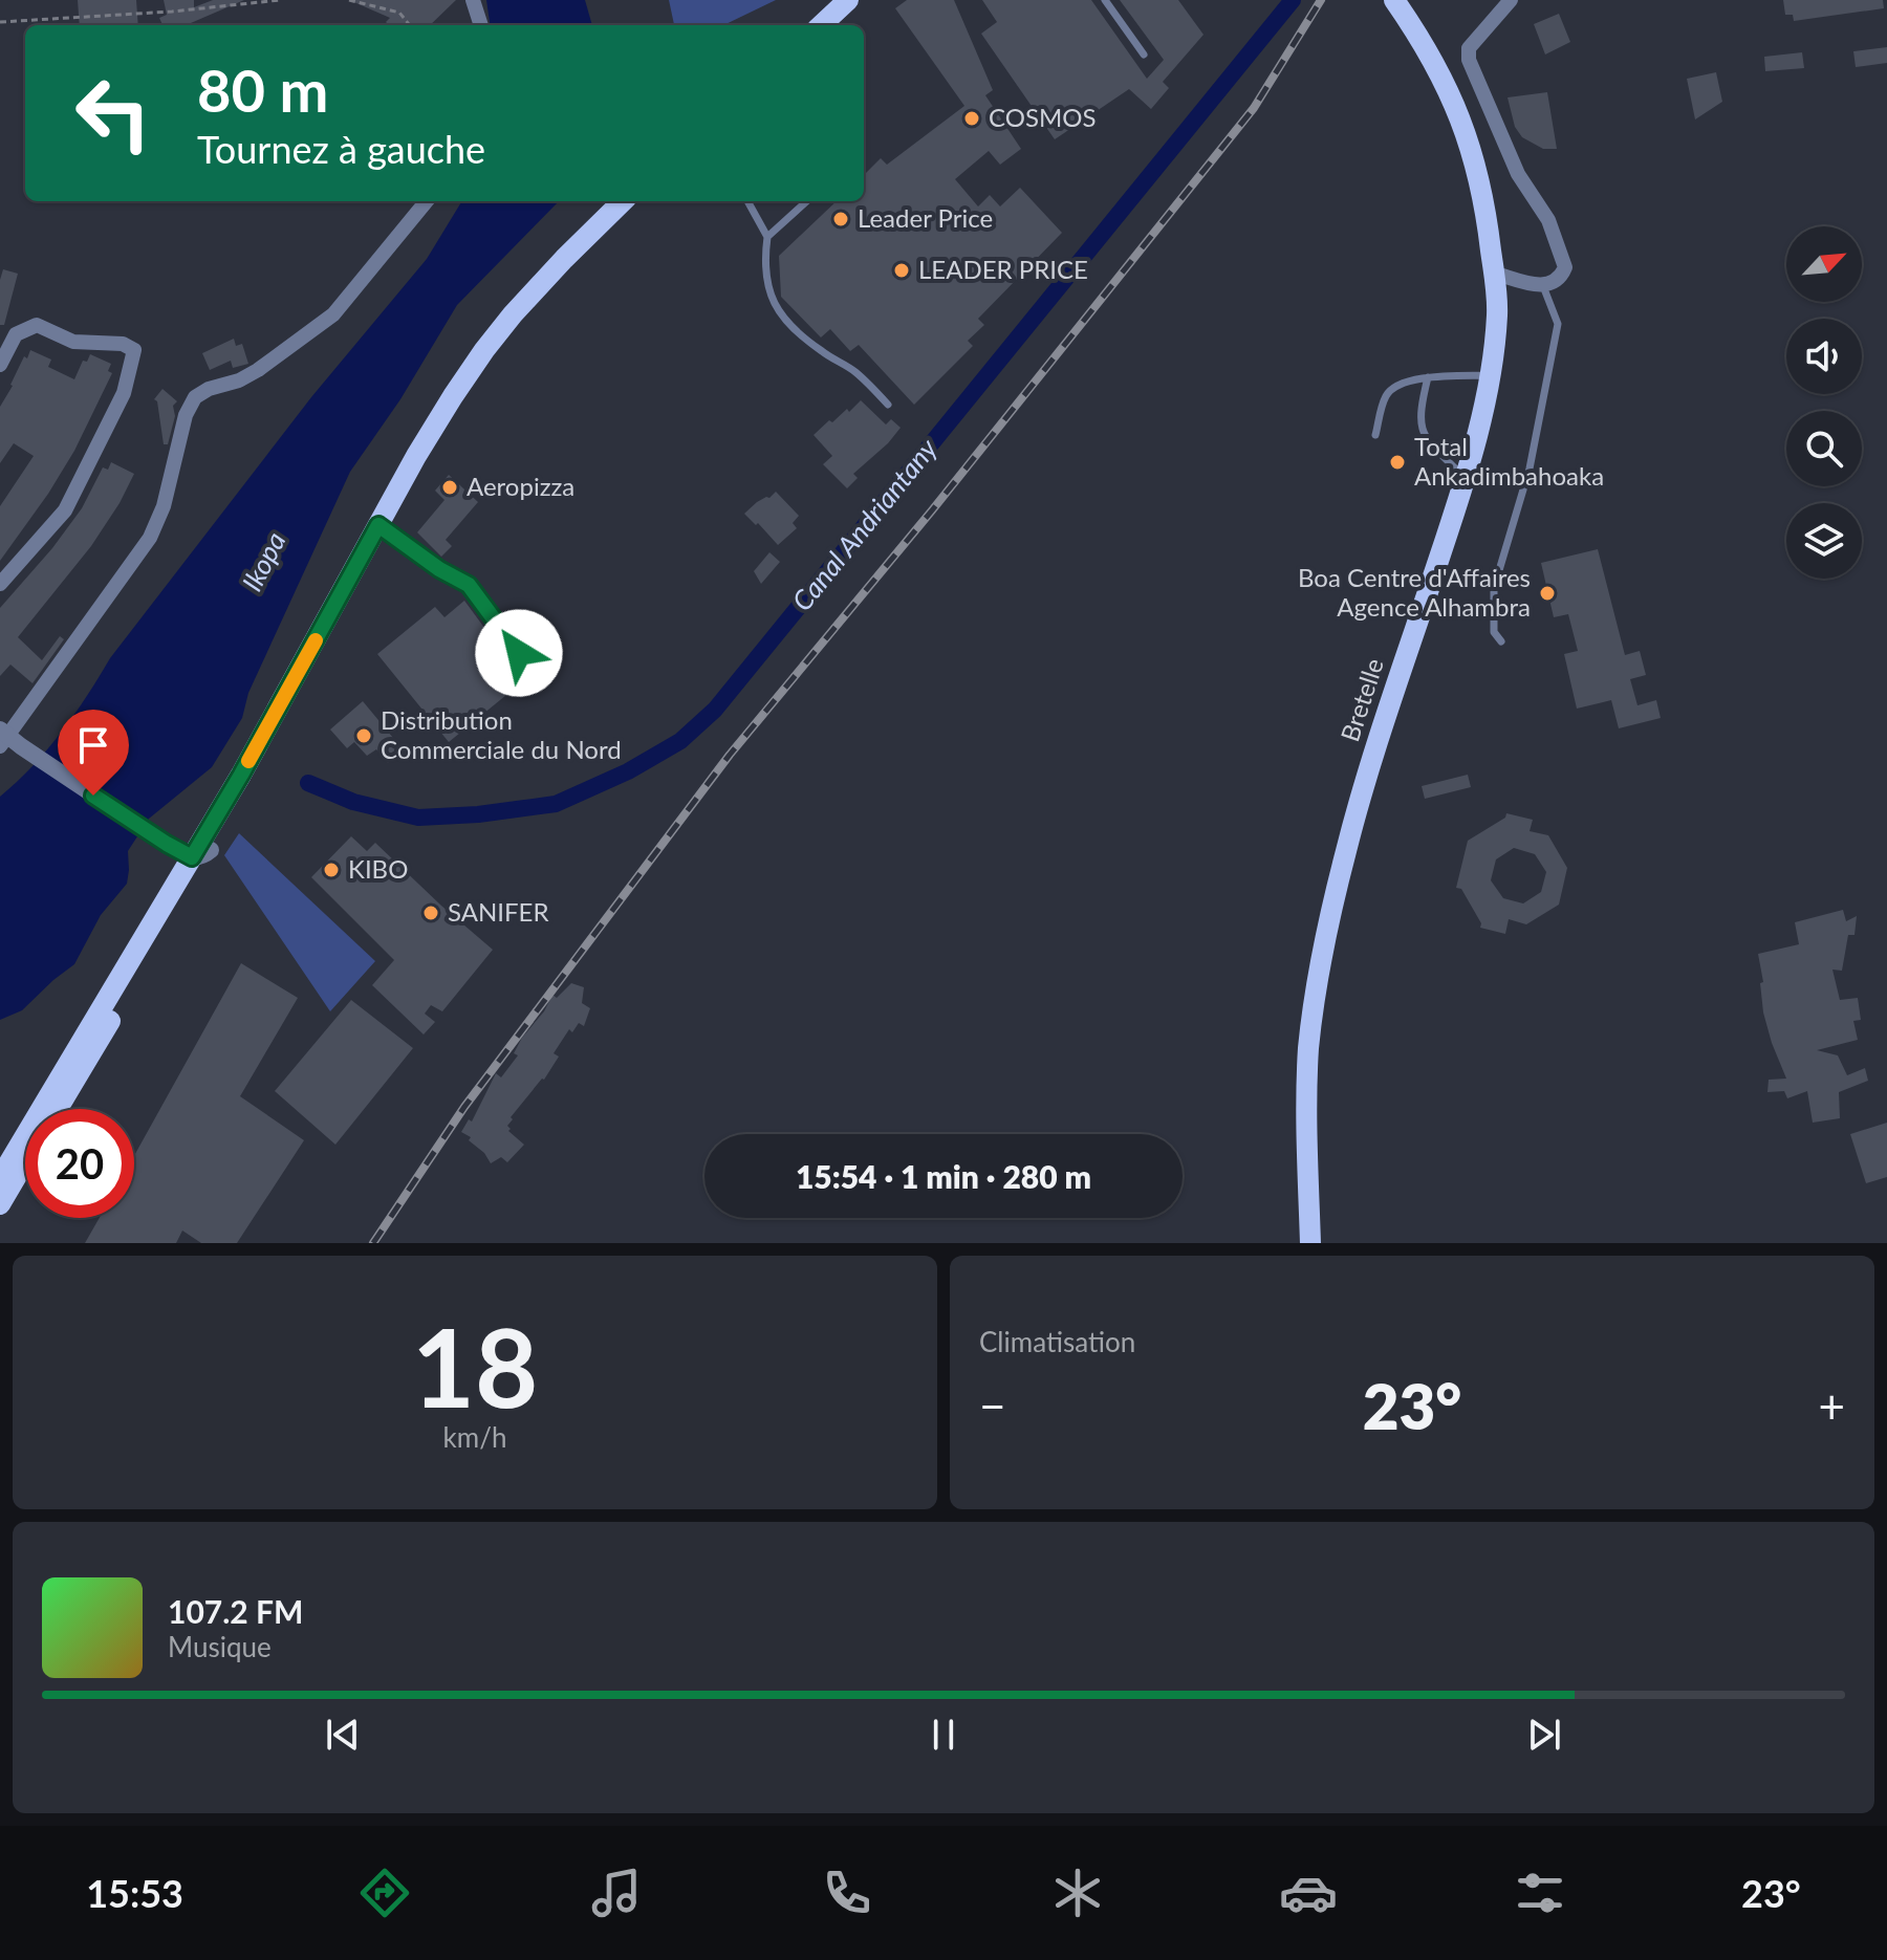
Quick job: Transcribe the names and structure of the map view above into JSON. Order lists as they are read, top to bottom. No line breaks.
{"streets":{"main road":["Bretelle"]},"water":["Canal Andriantany","Ikopa"],"places":["COSMOS","Leader Price","LEADER PRICE","Total Ankadimbahoaka","Aeropizza","Boa Centre d'Affaires Agence Alhambra","Distribution Commerciale du Nord","KIBO","SANIFER"],"north":"top right","page":{"turn":["80 m","Tournez à gauche"],"limit":"20","trip":"15:54 · 1 min · 280 m","tile":[["18","km/h"],"Climatisation"],"heat":["−","23°","+"],"song":["107.2 FM","Musique"],"tabs":["15:53","23°"]}}
